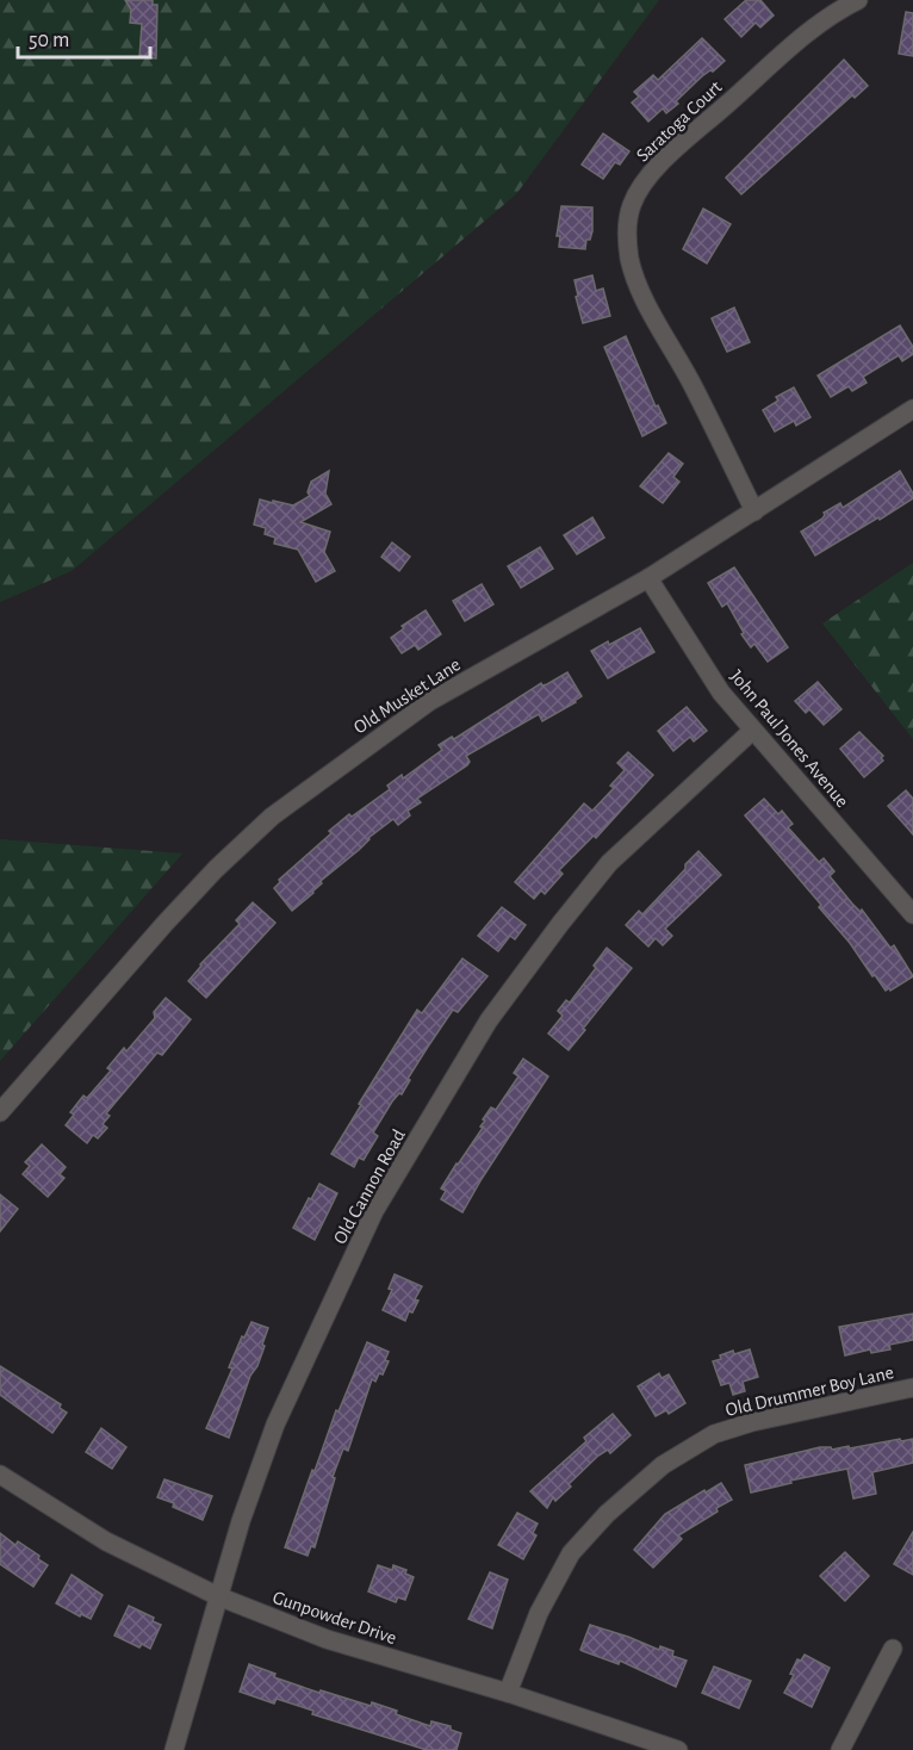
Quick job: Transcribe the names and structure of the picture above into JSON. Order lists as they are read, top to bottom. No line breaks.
{"streets":{"street":["Saratoga Court","Old Musket Lane","John Paul Jones Avenue","Old Cannon Road","Old Drummer Boy Lane","Gunpowder Drive"]},"crossings":[["Saratoga Court","Old Musket Lane"],["Old Musket Lane","John Paul Jones Avenue"],["John Paul Jones Avenue","Old Cannon Road"],["Old Cannon Road","Gunpowder Drive"],["Old Drummer Boy Lane","Gunpowder Drive"]],"scale_bar":"50 m"}
